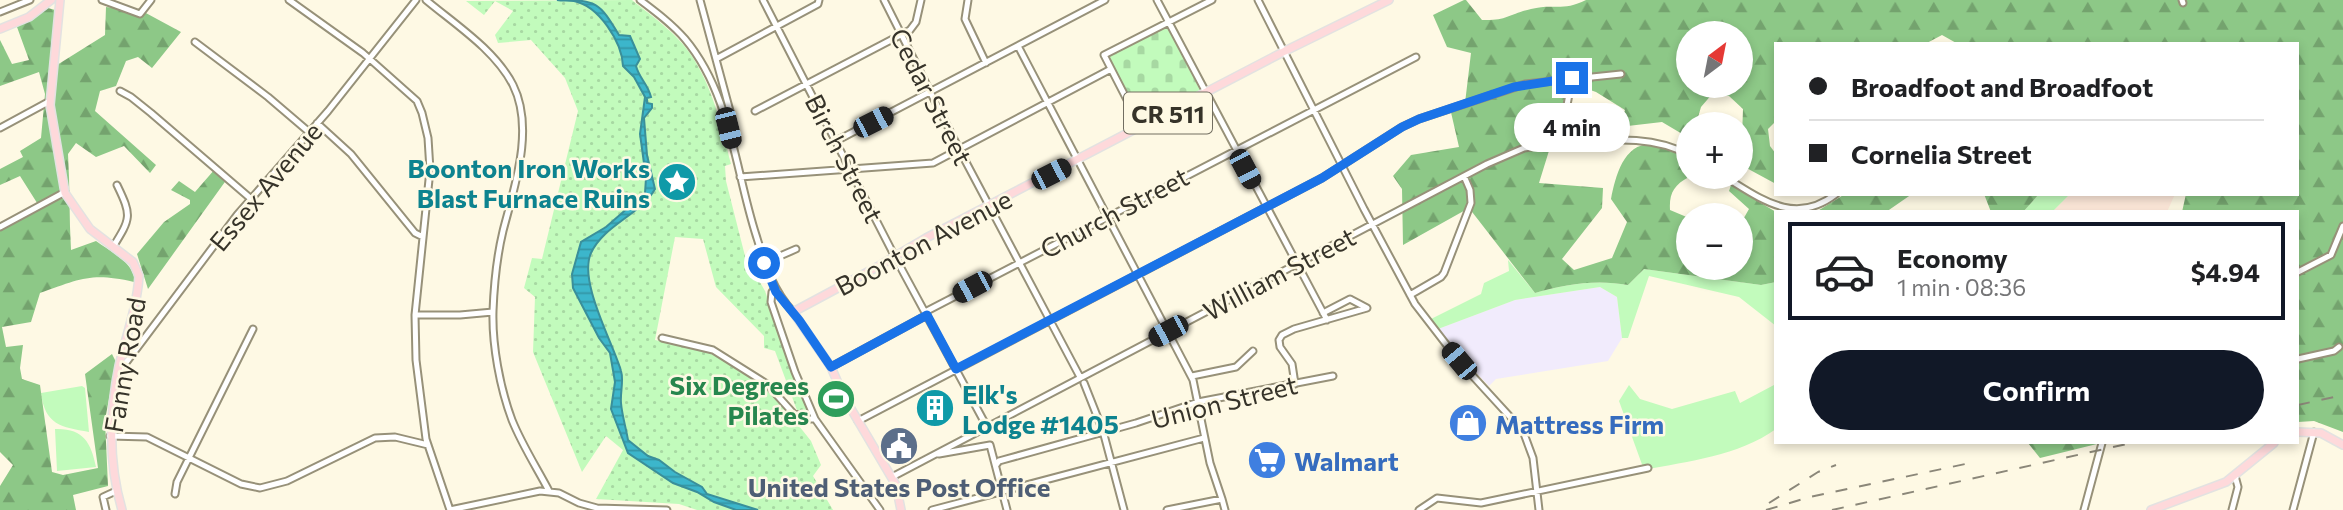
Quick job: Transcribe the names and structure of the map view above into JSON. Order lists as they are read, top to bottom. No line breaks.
{"streets":{"main road":["CR 511","Boonton Avenue","Fanny Road"],"street":["Cedar Street","Birch Street","Essex Avenue","Church Street","William Street","Union Street"]},"crossings":[["Cedar Street","Church Street"],["Cedar Street","Boonton Avenue"],["Cedar Street","William Street"],["Cedar Street","Union Street"],["Birch Street","Church Street"],["Birch Street","Boonton Avenue"],["Birch Street","William Street"],["Essex Avenue","Fanny Road"]],"places":{"place":["Boonton Iron Works Blast Furnace Ruins"],"sports":["Six Degrees Pilates"],"building":["Elk's Lodge #1405"],"shop":["Mattress Firm"],"public building":["United States Post Office"],"supermarket":["Walmart"]},"north":"top right","page":{"map_buttons":["+","−"],"banner":["Broadfoot and Broadfoot","Cornelia Street"],"bubble":"4 min","list":[{"name":"Economy","note":"1 min · 08:36","value":"$4.94"}],"buttons":"Confirm"}}
